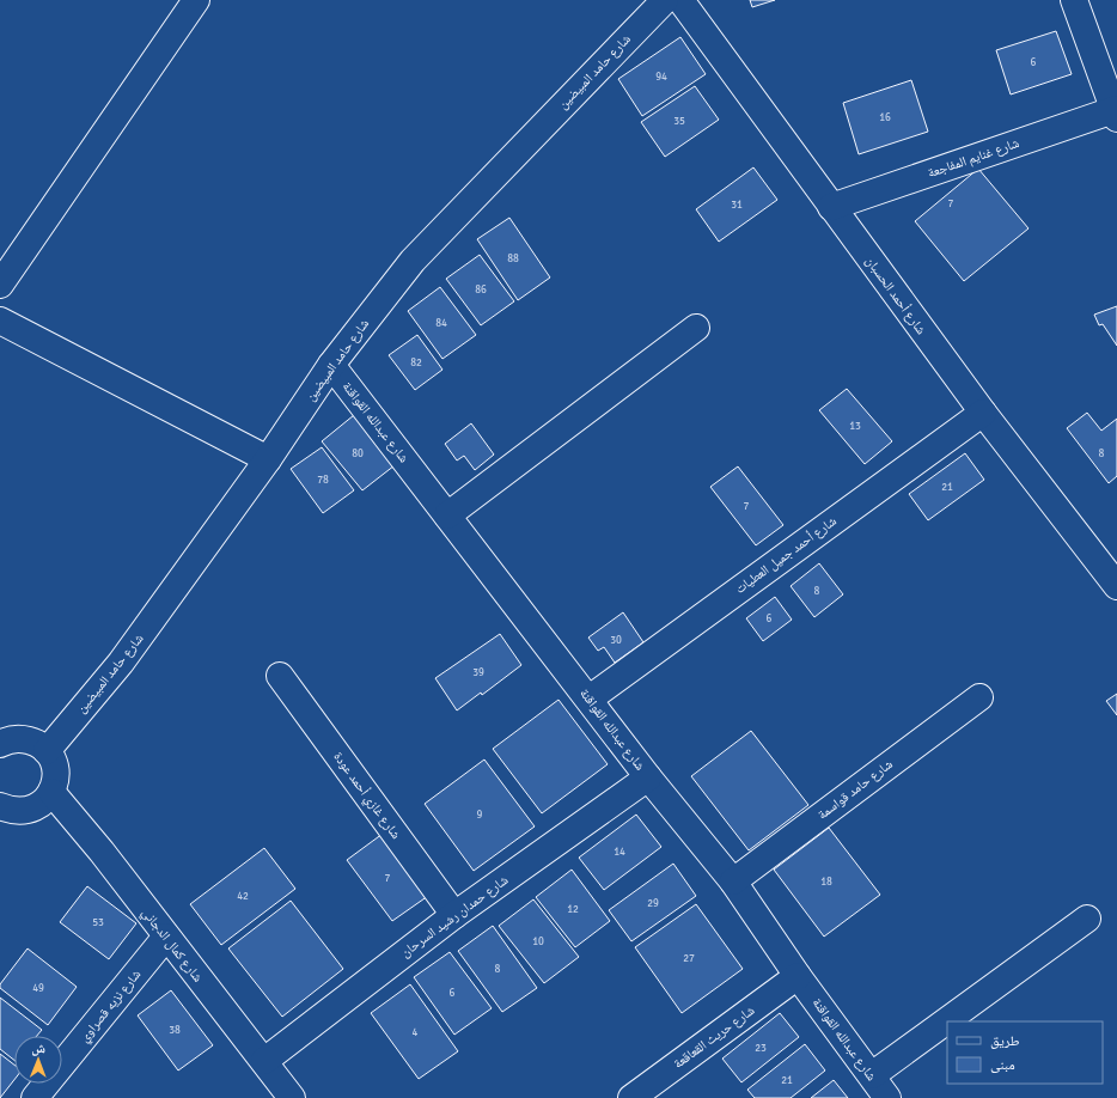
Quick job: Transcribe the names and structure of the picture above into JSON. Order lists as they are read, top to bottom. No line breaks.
{"streets":{"street":["شارع حامد المبيضين","شارع غنايم المفاجعة","شارع أحمد الحسبان","شارع عبدالله القواقنة","شارع أحمد جميل العطيات","شارع حامد قواسمة","شارع غازي أحمد عودة","شارع حمدان رشيد السرحان","شارع كمال الدجاني","شارع نزيه قصراوي","شارع حريث القعاقعة"]},"crossings":[["شارع حامد المبيضين","شارع عبدالله القواقنة"],["شارع غنايم المفاجعة","شارع أحمد الحسبان"],["شارع أحمد الحسبان","شارع أحمد جميل العطيات"],["شارع عبدالله القواقنة","شارع أحمد جميل العطيات"],["شارع عبدالله القواقنة","شارع حامد قواسمة"],["شارع عبدالله القواقنة","شارع حمدان رشيد السرحان"],["شارع عبدالله القواقنة","شارع حريث القعاقعة"],["شارع غازي أحمد عودة","شارع حمدان رشيد السرحان"],["شارع حمدان رشيد السرحان","شارع كمال الدجاني"],["شارع كمال الدجاني","شارع نزيه قصراوي"]],"house_numbers":["6","94","16","35","7","31","88","86","84","82","13","80","8","78","21","7","8","6","30","39","9","14","7","18","42","29","12","53","10","27","8","49","6","38","4","23","21"],"legend":["طريق","مبنى"],"north":"top"}
